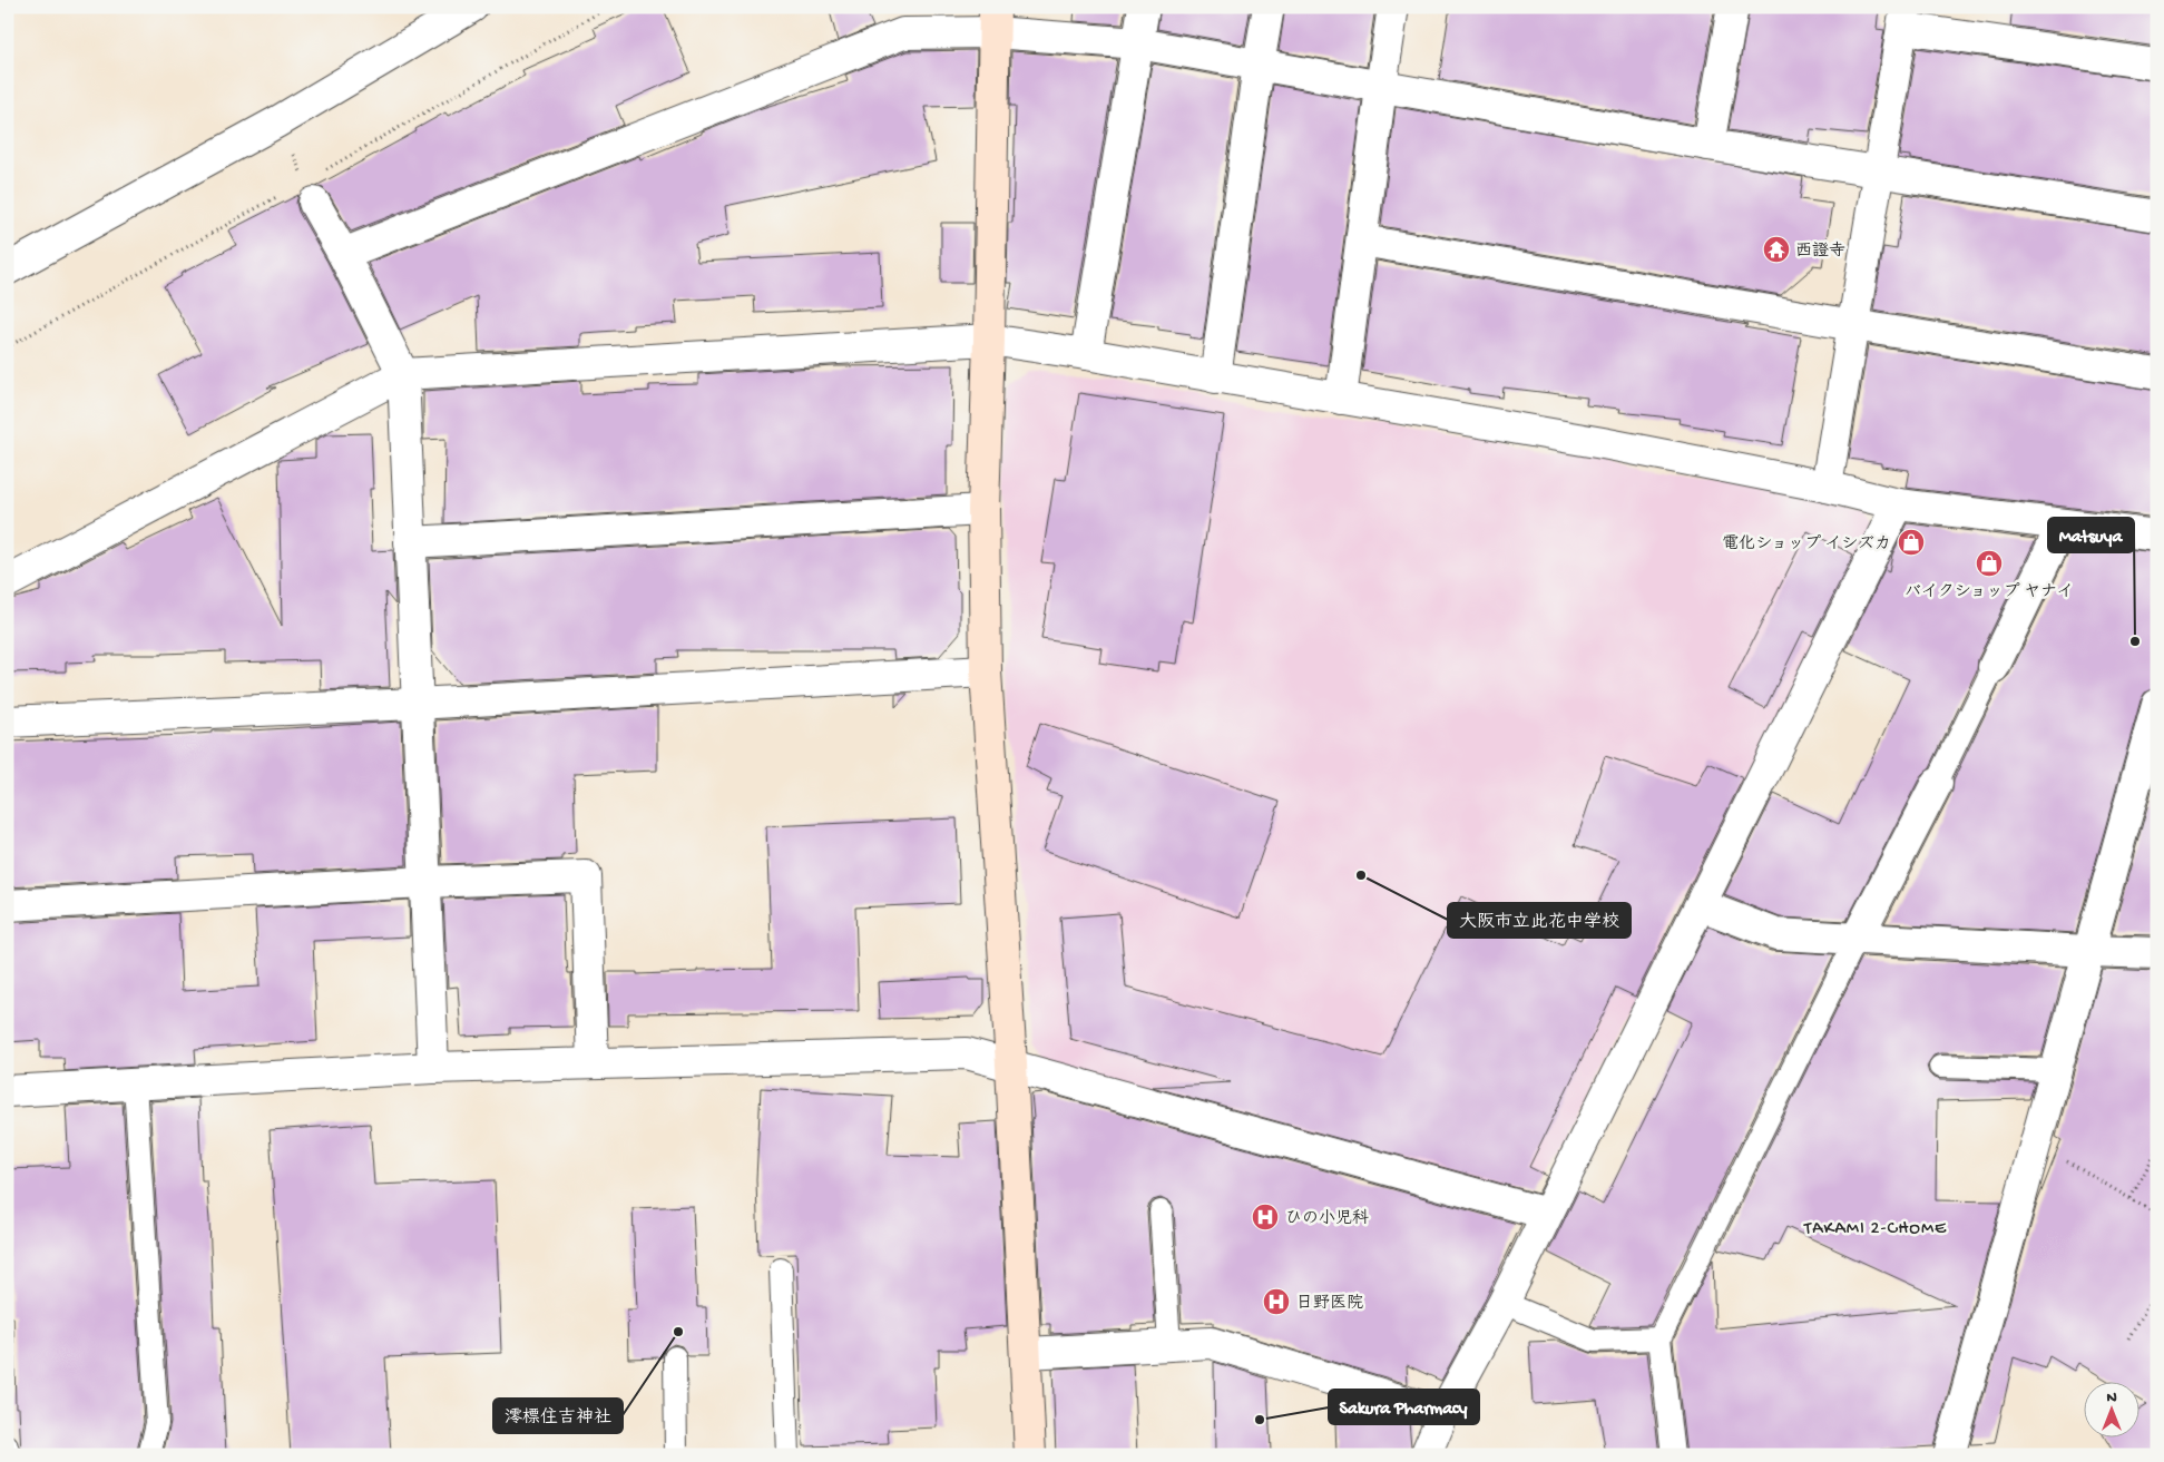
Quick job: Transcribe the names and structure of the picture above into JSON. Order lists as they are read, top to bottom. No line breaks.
{"districts":["TAKAMI 2-CHOME"],"places":{"temple":["西證寺"],"shop":["電化ショップ イシズカ","バイクショップ ヤナイ"],"other":["Matsuya","大阪市立此花中学校","澪標住吉神社","Sakura Pharmacy"],"hospital":["ひの小児科","日野医院"]},"north":"top"}
